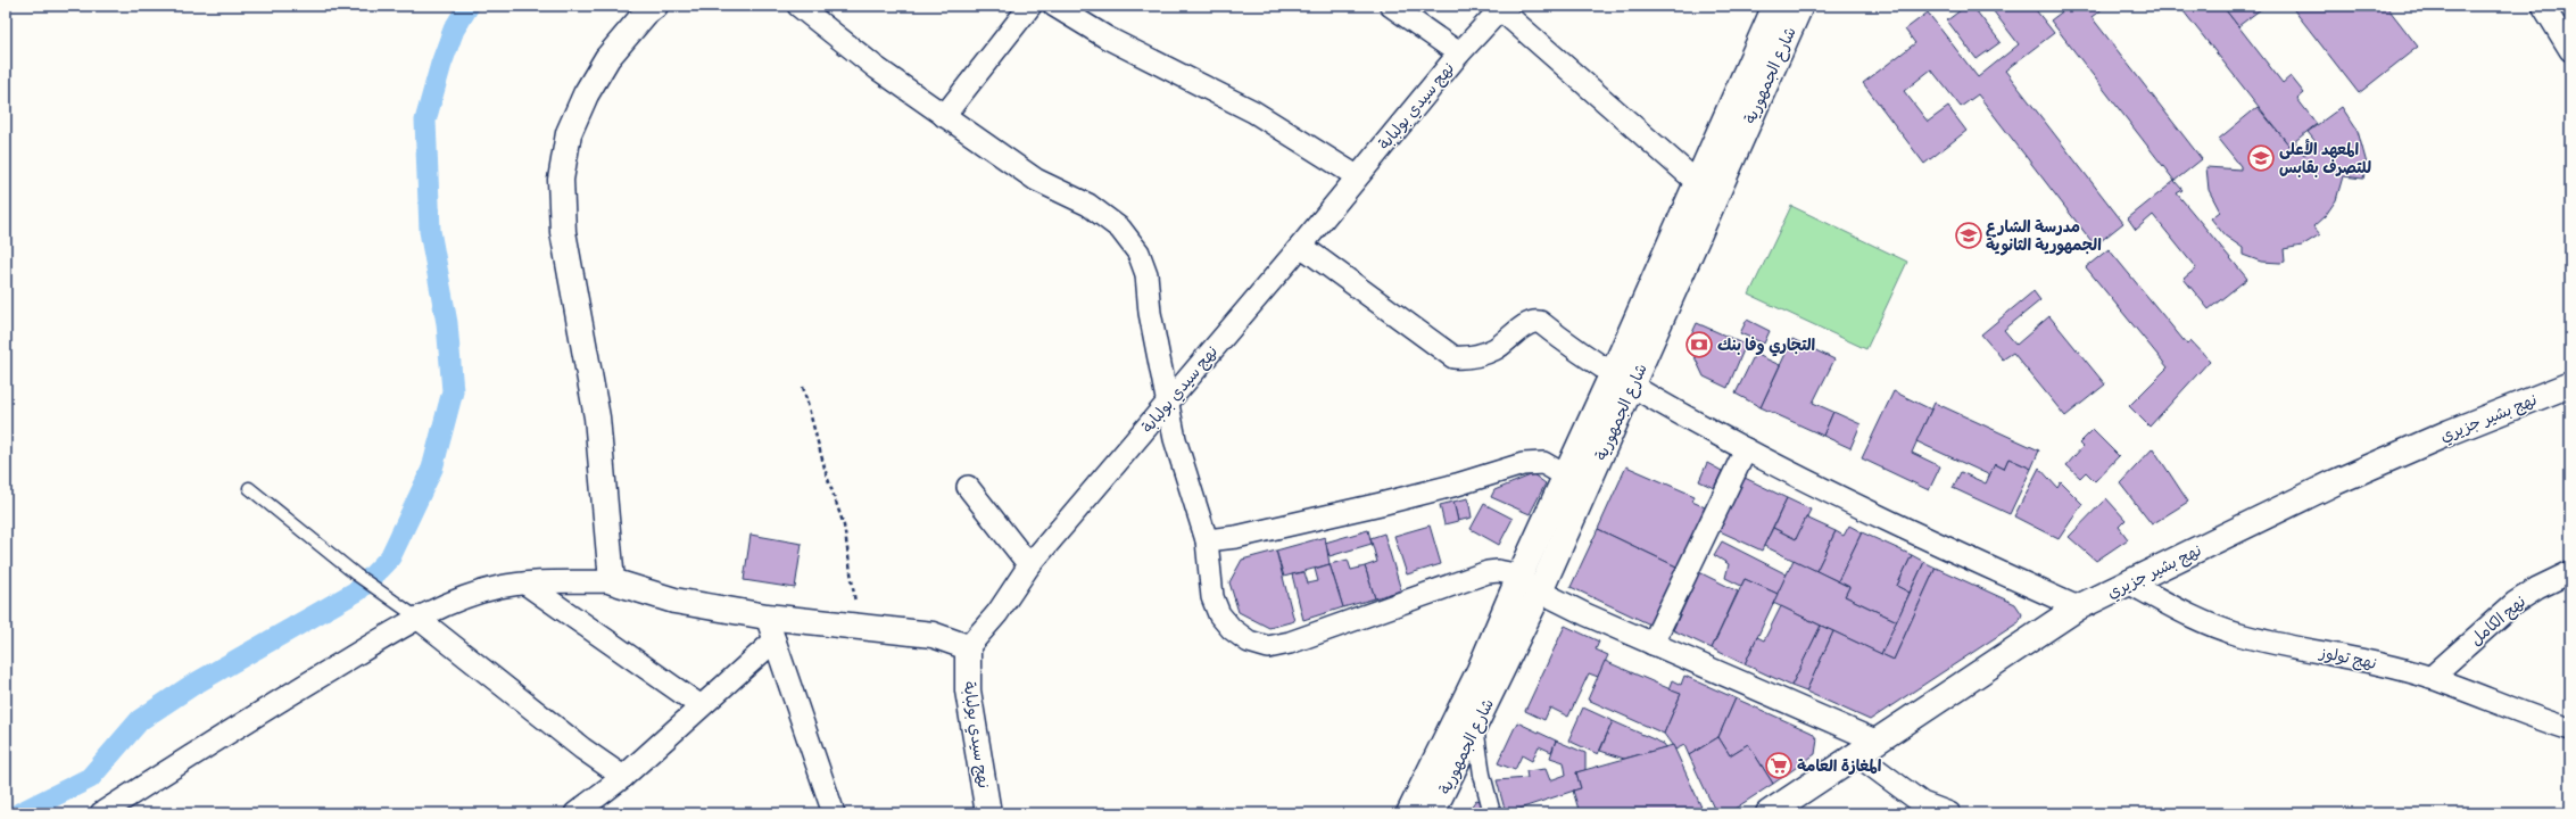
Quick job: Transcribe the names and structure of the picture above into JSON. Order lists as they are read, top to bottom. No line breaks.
{"streets":{"street":["شارع الجمهورية","نهج سيدي بولبابة","نهج بشير جزيري","نهج الكامل","نهج تولوز"]},"crossings":[["نهج بشير جزيري","نهج تولوز"],["نهج الكامل","نهج تولوز"]],"places":{"school or university":["المعهد الأعلى للتصرف بقابس","مدرسة الشارع الجمهورية الثانوية"],"bank":["التجاري وفا بنك"],"supermarket":["المغازة العامة"]}}
